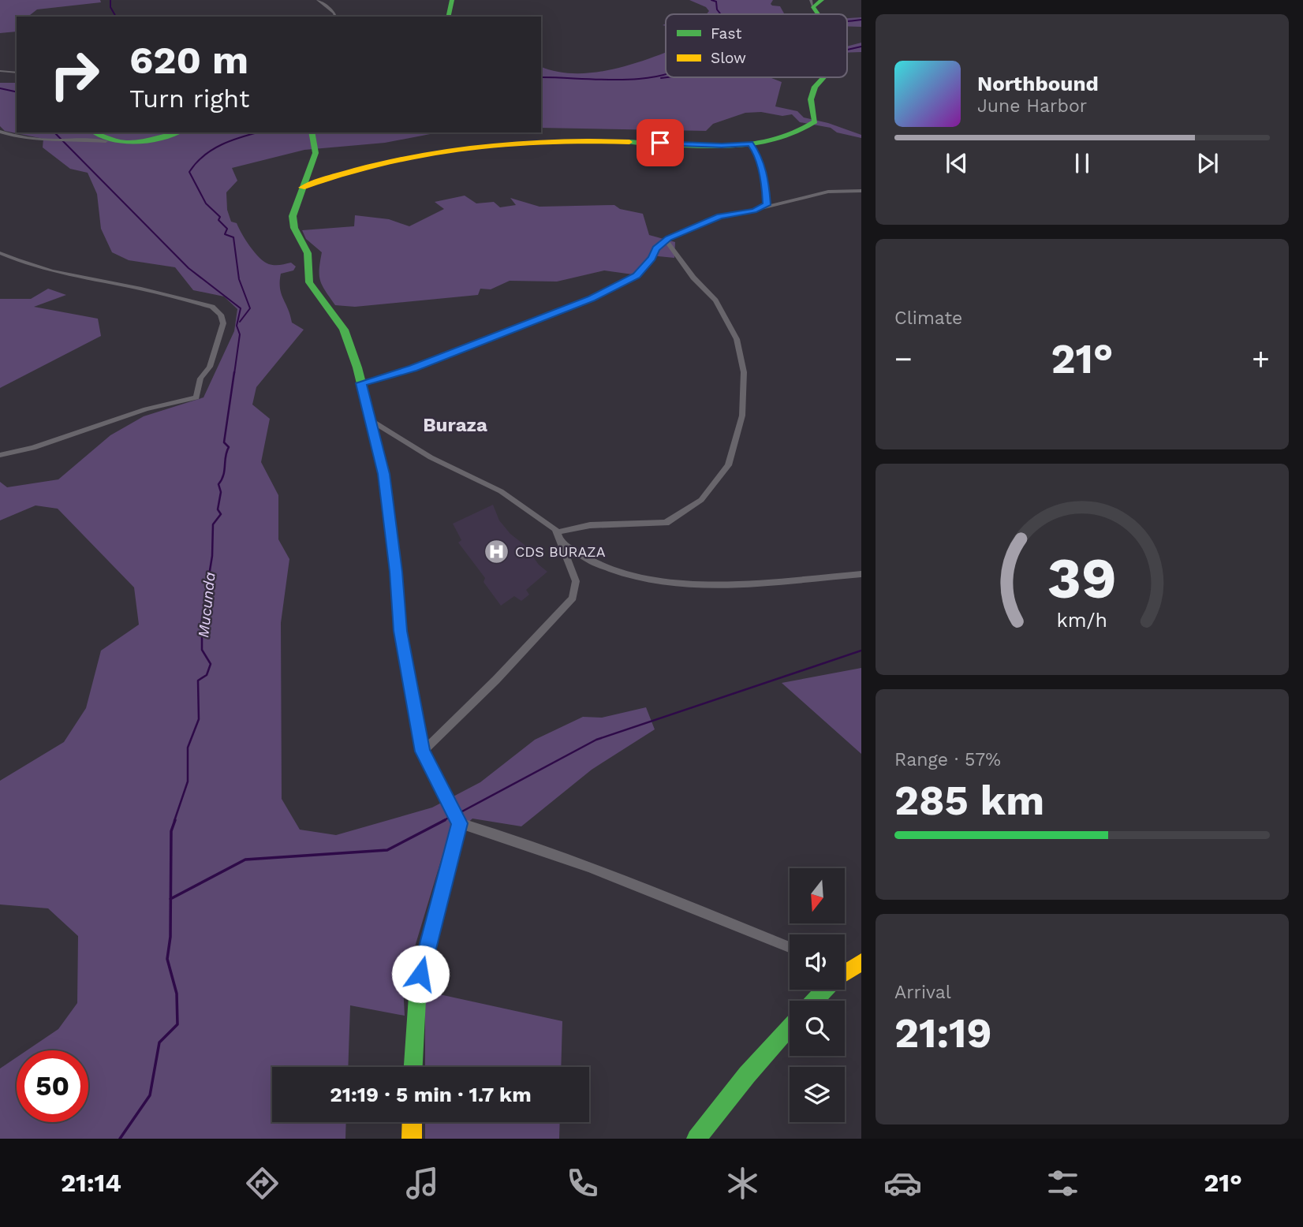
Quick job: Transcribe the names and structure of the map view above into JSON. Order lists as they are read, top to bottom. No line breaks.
{"districts":["Buraza"],"water":["Mucunda"],"places":{"hospital":["CDS BURAZA"]},"legend":["Fast","Slow"],"north":"bottom","page":{"turn":["620 m","Turn right"],"song":["Northbound","June Harbor"],"tile":["Climate",["Range · 57%","285 km"],["Arrival","21:19"]],"heat":["−","21°","+"],"limit":"50","trip":"21:19 · 5 min · 1.7 km","tabs":["21:14","21°"],"gauge":["39","km/h"]}}
